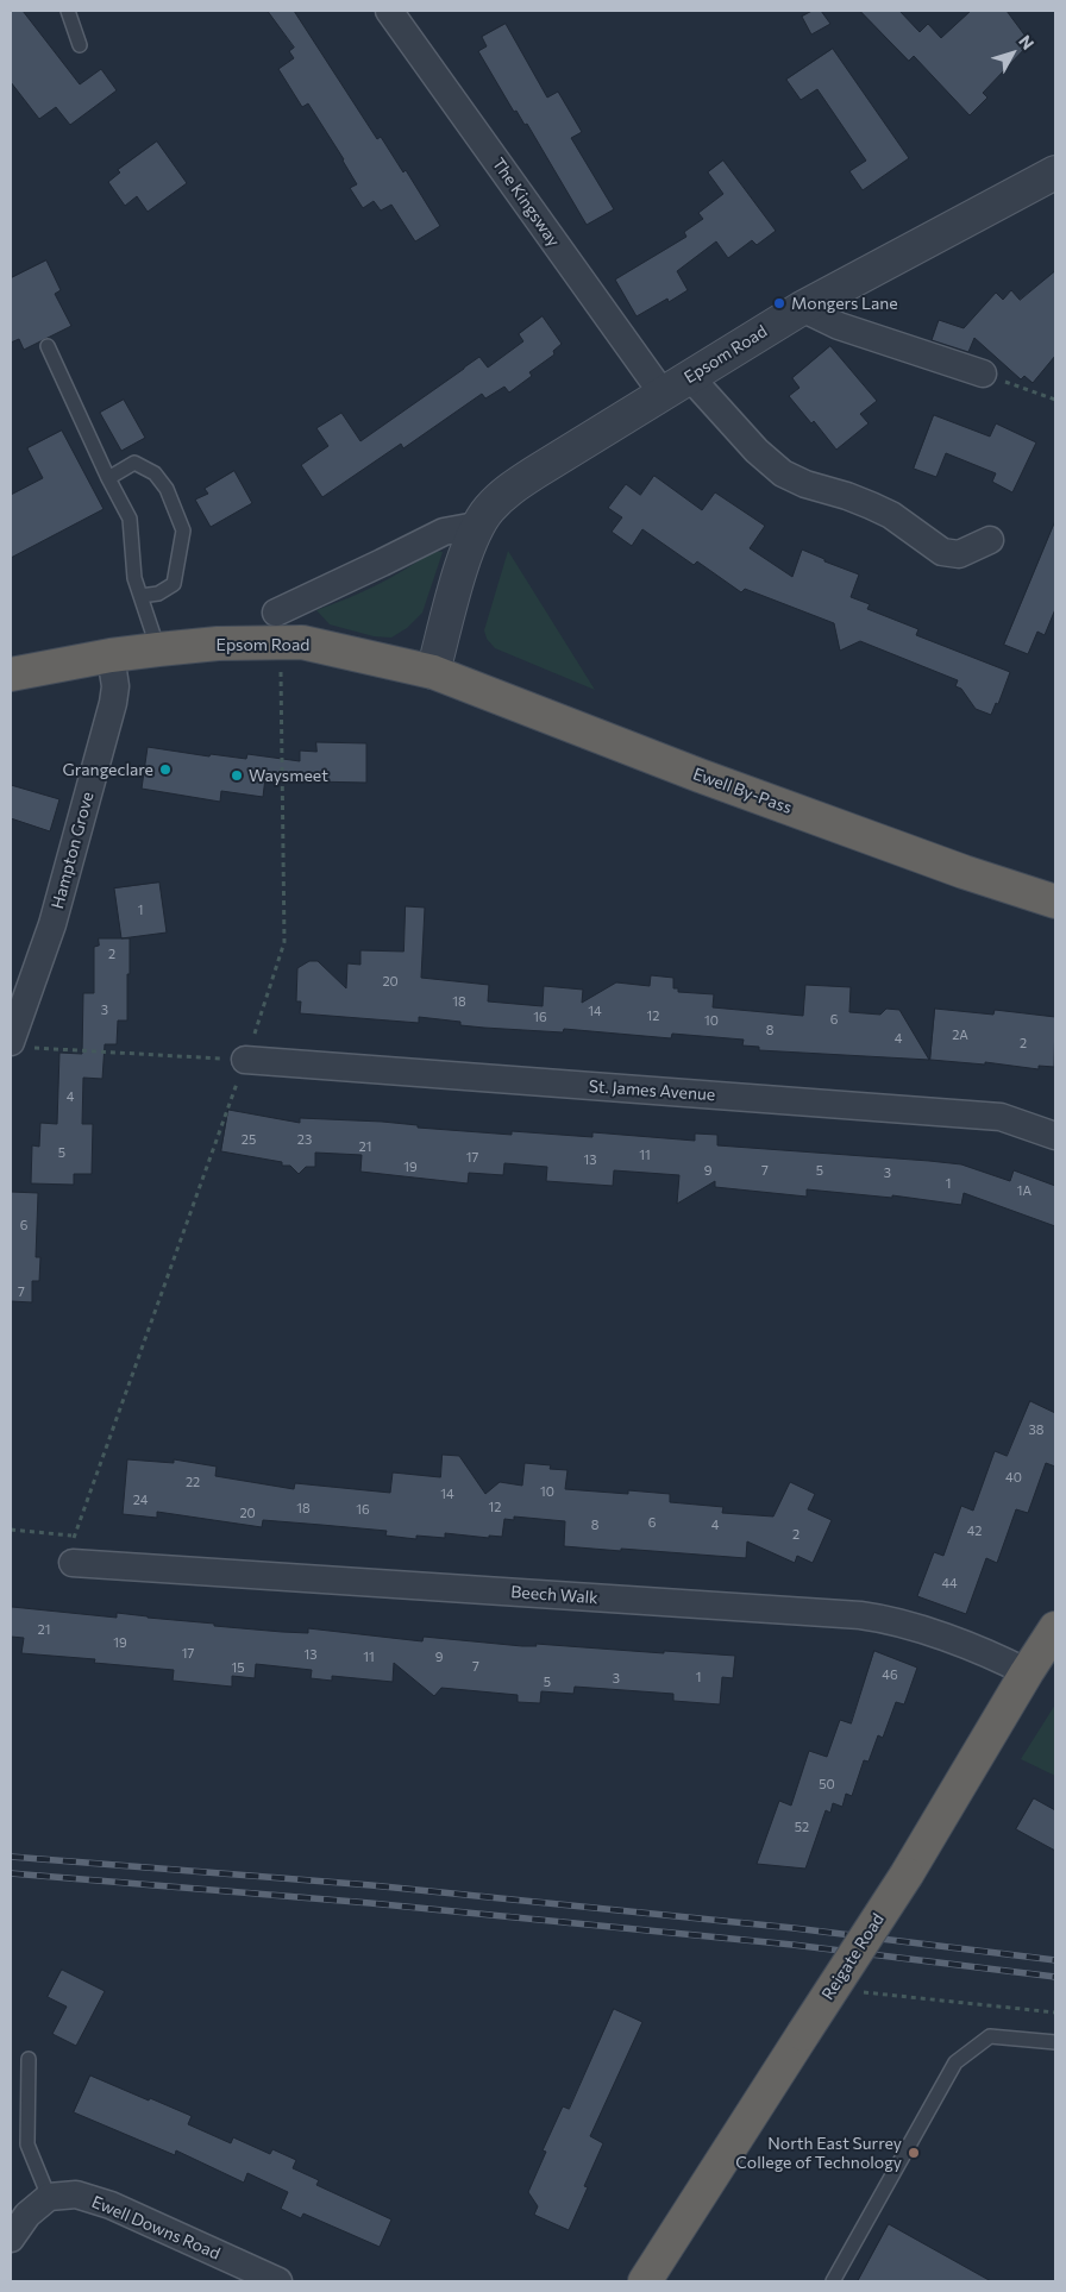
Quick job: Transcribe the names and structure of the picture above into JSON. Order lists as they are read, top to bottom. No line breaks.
{"streets":{"highway":["Epsom Road","Ewell By-Pass","Reigate Road"],"street":["The Kingsway","Hampton Grove","St. James Avenue","Beech Walk","Ewell Downs Road"]},"crossings":[["The Kingsway","Epsom Road"],["Epsom Road","Ewell By-Pass"],["Epsom Road","Hampton Grove"],["Beech Walk","Reigate Road"]],"places":["Mongers Lane","Grangeclare","Waysmeet","North East Surrey College of Technology"],"house_numbers":["1","2","20","18","3","14","12","16","6","10","8","2A","4","2","4","25","23","21","5","11","17","13","19","9","7","5","3","1","1A","6","7","38","40","22","10","14","24","12","18","16","20","6","8","4","42","2","44","21","19","17","13","11","9","7","15","46","1","3","5","50","52"],"north":"top right"}
